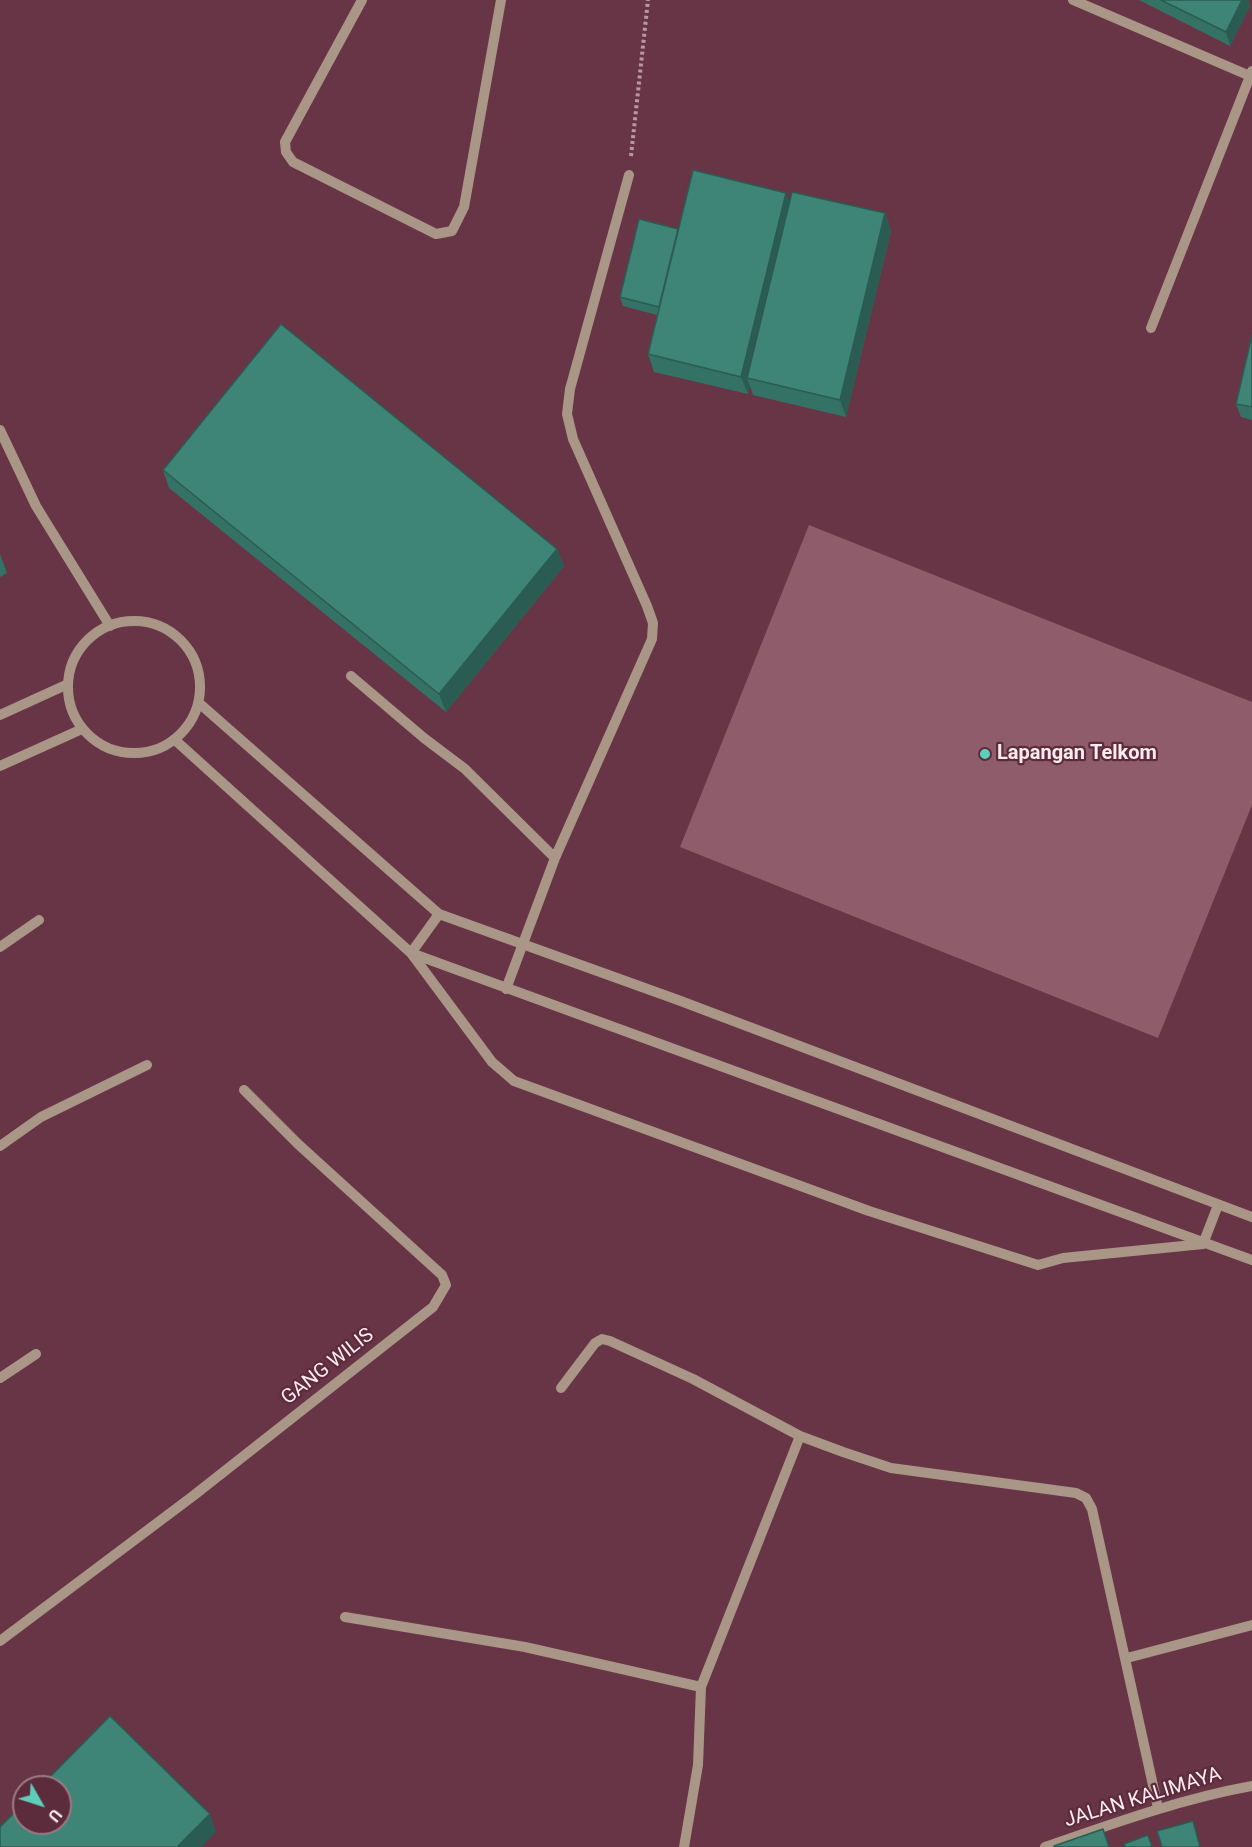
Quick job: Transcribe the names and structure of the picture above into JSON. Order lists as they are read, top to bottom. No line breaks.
{"streets":{"street":["GANG WILIS","JALAN KALIMAYA"]},"places":["Lapangan Telkom"],"north":"bottom right"}
